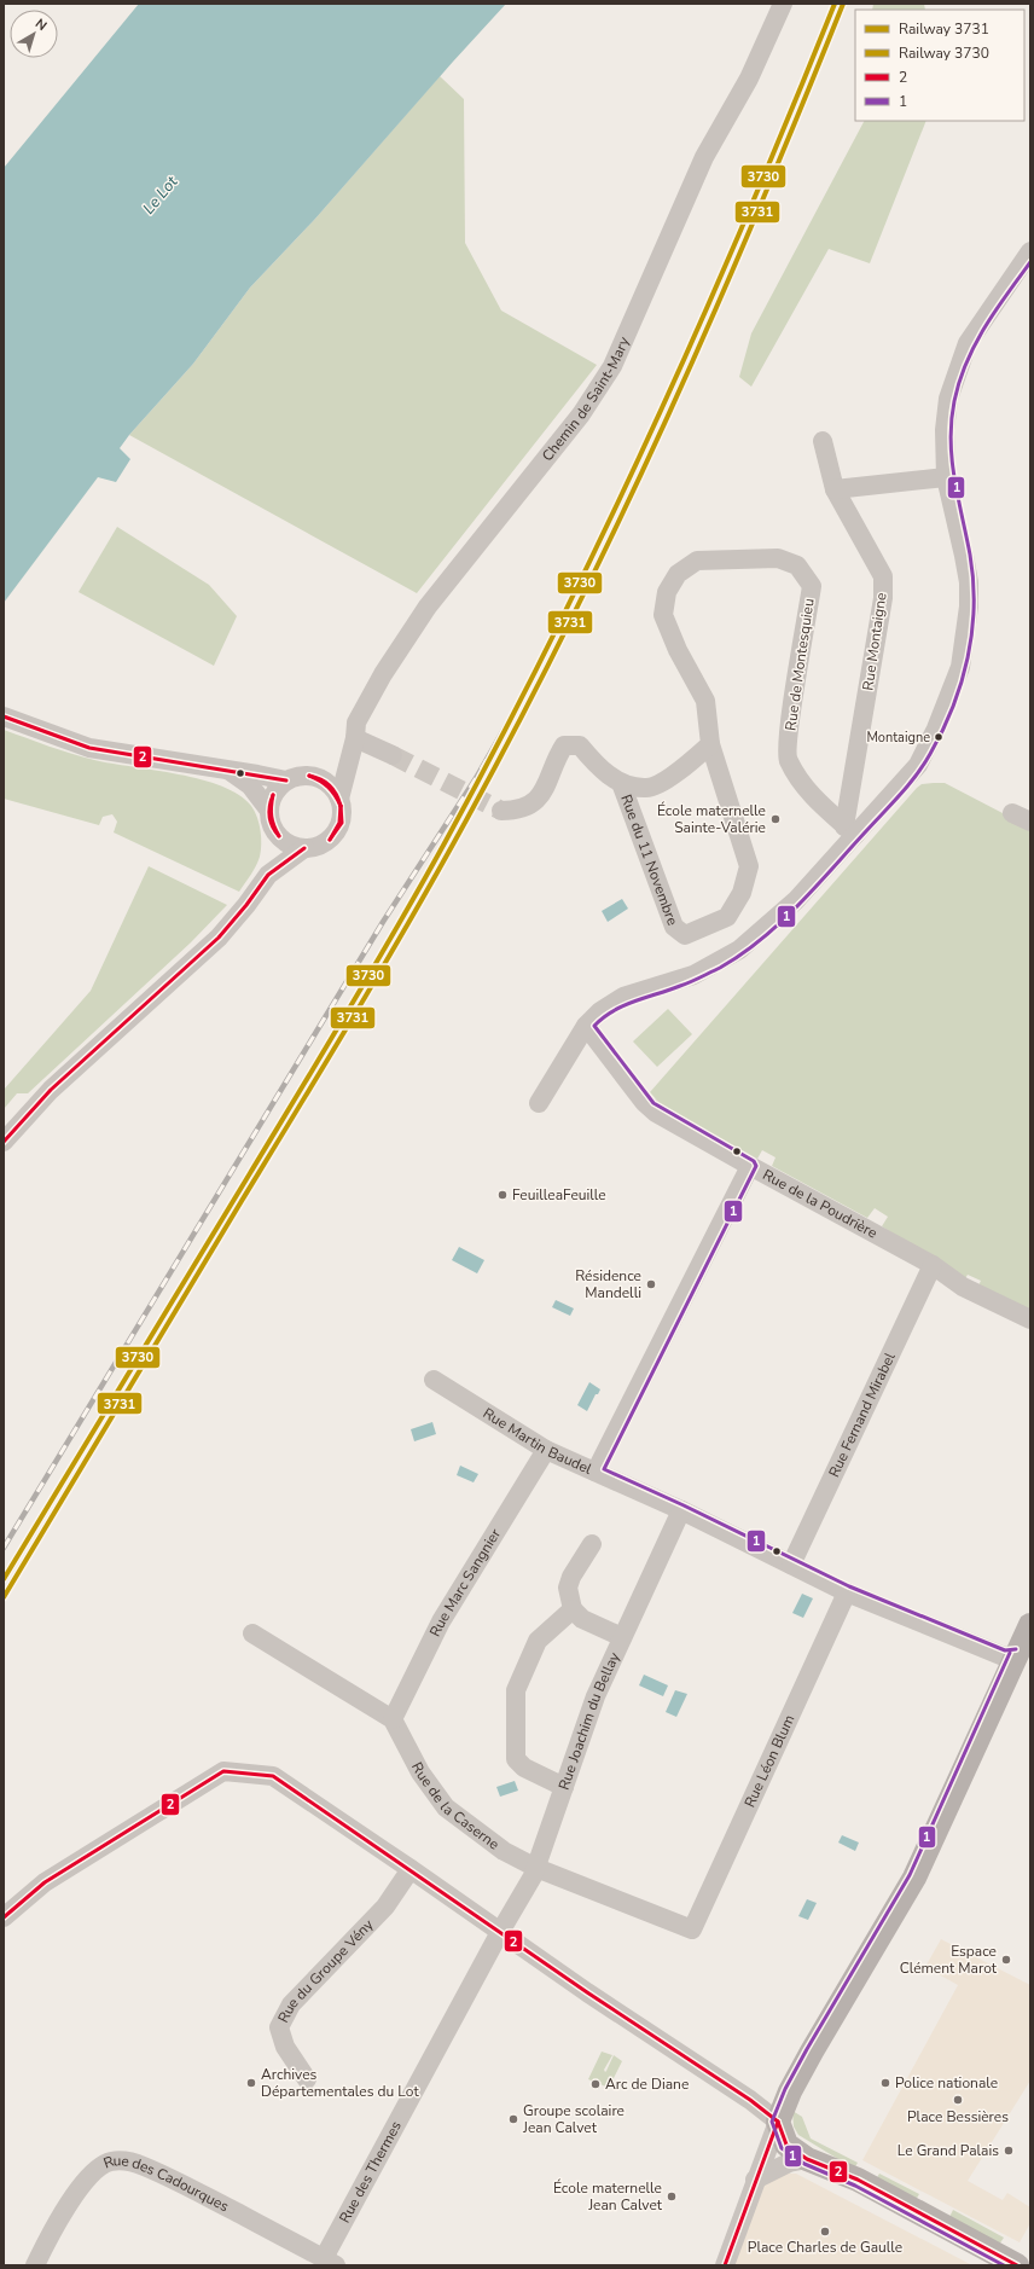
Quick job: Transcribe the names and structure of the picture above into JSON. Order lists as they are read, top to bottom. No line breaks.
{"streets":{"street":["Chemin de Saint-Mary","Rue Montaigne","Rue de Montesquieu","Rue du 11 Novembre","Rue de la Poudrière","Rue Fernand Mirabel","Rue Martin Baudel","Rue Marc Sangnier","Rue Joachim du Bellay","Rue Léon Blum","Rue de la Caserne","Rue du Groupe Vény","Rue des Thermes","Rue des Cadourques"]},"crossings":[["Rue Montaigne","Rue de Montesquieu"],["Rue de Montesquieu","Rue du 11 Novembre"],["Rue de la Poudrière","Rue Fernand Mirabel"],["Rue Fernand Mirabel","Rue Martin Baudel"],["Rue Martin Baudel","Rue Marc Sangnier"],["Rue Martin Baudel","Rue Joachim du Bellay"],["Rue Martin Baudel","Rue Léon Blum"],["Rue Marc Sangnier","Rue de la Caserne"],["Rue Joachim du Bellay","Rue de la Caserne"],["Rue Joachim du Bellay","Rue des Thermes"],["Rue Léon Blum","Rue de la Caserne"],["Rue des Thermes","Rue des Cadourques"]],"water":["Le Lot"],"places":["Montaigne","École maternelle Sainte-Valérie","FeuilleaFeuille","Résidence Mandelli","Espace Clément Marot","Archives Départementales du Lot","Police nationale","Arc de Diane","Place Bessières","Groupe scolaire Jean Calvet","Le Grand Palais","École maternelle Jean Calvet","Place Charles de Gaulle"],"lines":["rail line 3731","rail line 3730","transit line 1","transit line 2"],"legend":["Railway 3731","Railway 3730","2","1"],"north":"top right"}
